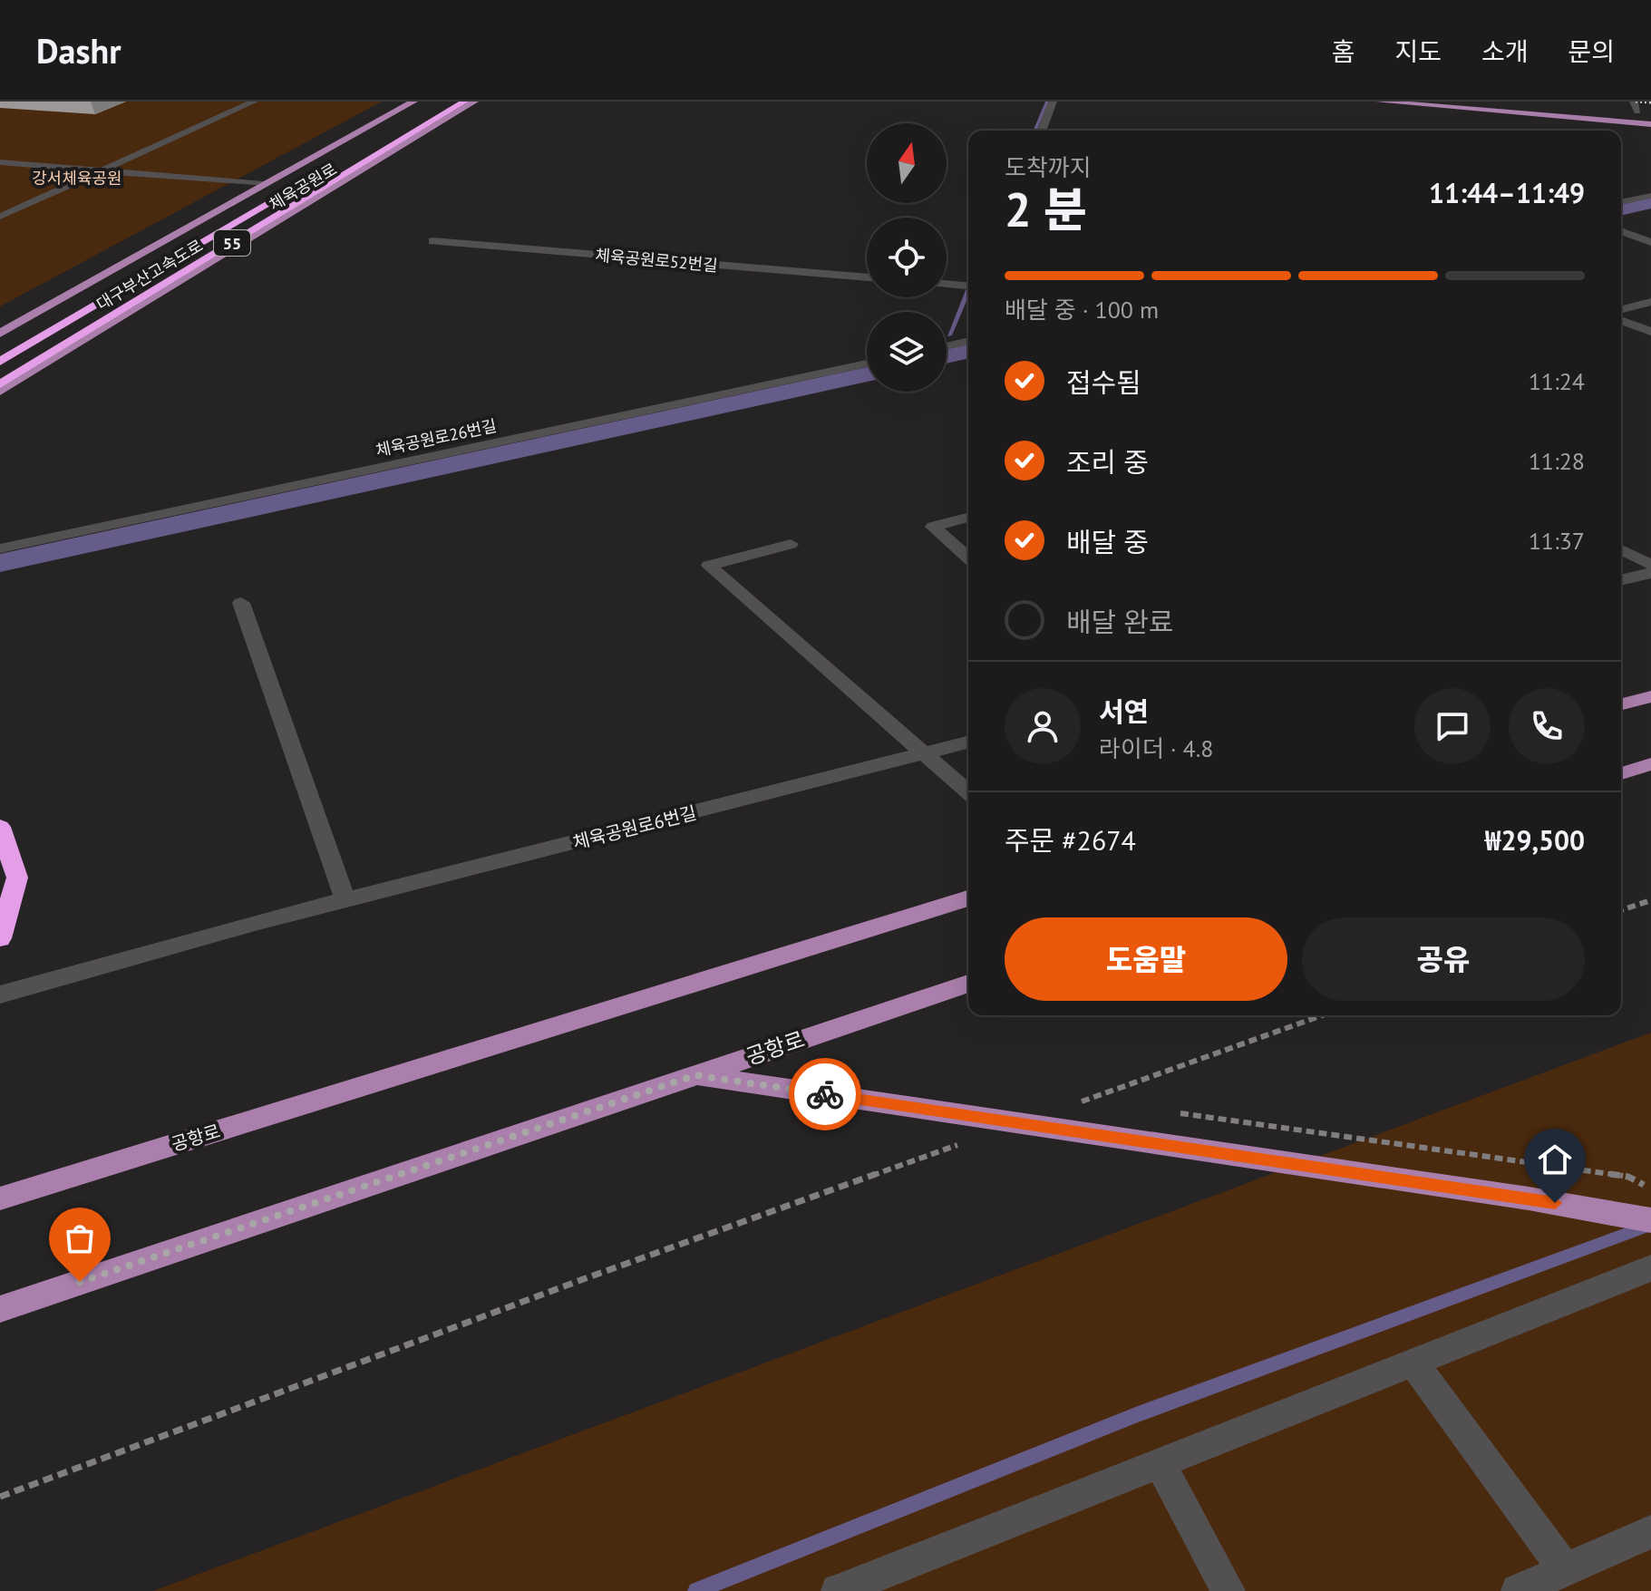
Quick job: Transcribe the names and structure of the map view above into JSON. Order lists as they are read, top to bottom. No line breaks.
{"streets":{"highway":["55","대구부산고속도로"],"main road":["체육공원로","공항로"],"street":["체육공원로52번길","체육공원로26번길","체육공원로6번길"]},"parks":["강서체육공원"],"north":"top","page":{"header":"Dashr","nav":["홈","지도","소개","문의"],"heading":["2 분","도착까지","11:44–11:49"],"panel":["서연","라이더 · 4.8","주문 #2674","₩29,500"],"bar":"배달 중 · 100 m","list":[["접수됨","11:24"],["조리 중","11:28"],["배달 중","11:37"],"배달 완료"],"buttons":["도움말","공유"]}}
